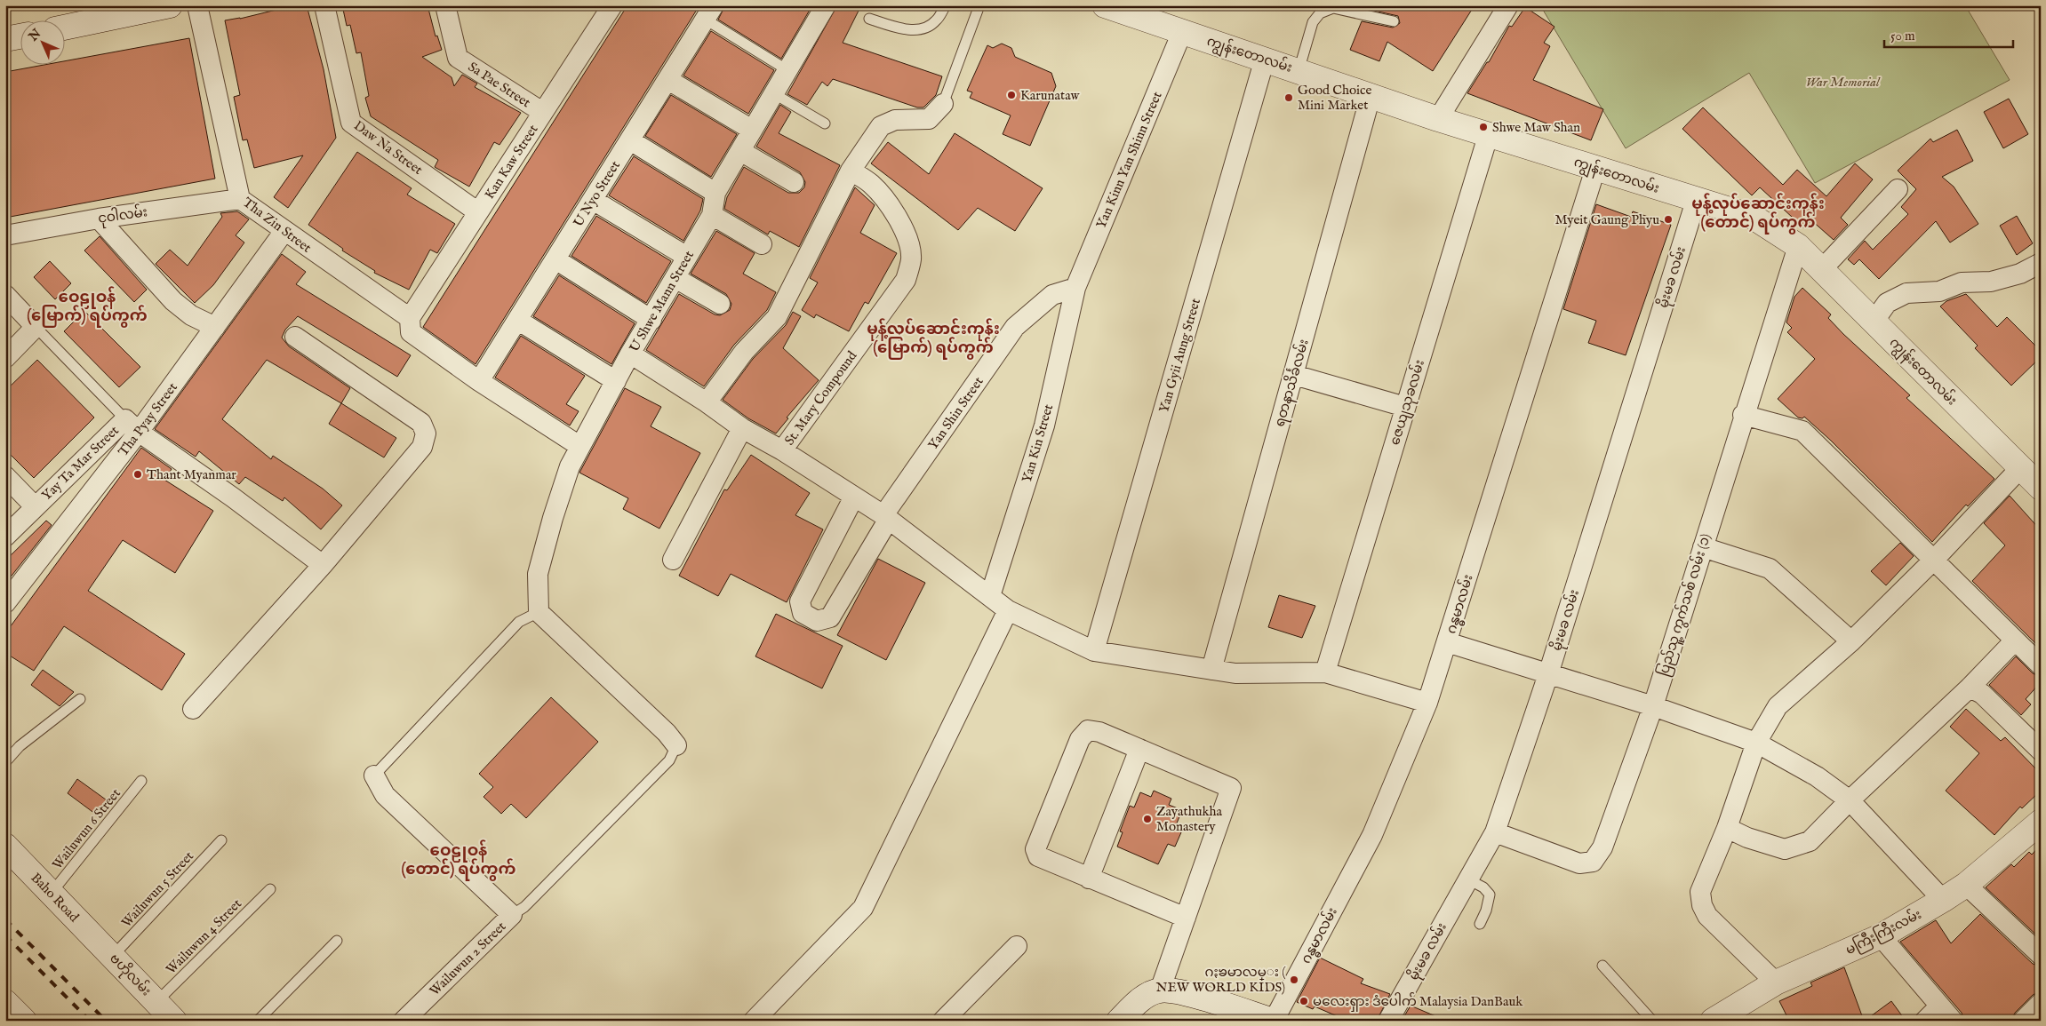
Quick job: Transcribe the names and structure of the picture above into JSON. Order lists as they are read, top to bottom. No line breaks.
{"streets":{"street":["ကျွန်းတောလမ်း","Sa Pae Street","Daw Na Street","Yan Kinn Yan Shinn Street","Kan Kaw Street","U Nyo Street","ငုဝါလမ်း","Tha Zin Street","မိုးမခ လမ်း","U Shwe Mann Street","Yan Gyii Aung Street","ရတနာသိင်္ခလမ်း","St. Mary Compound","ဇေယျသုခလမ်း","Yan Shin Street","Tha Pyay Street","Yan Kin Street","Yay Ta Mar Street","ဂန္ဓမာလမ်း","ပြည်သူ့ ကွက်သစ် လမ်း (၁)","Baho Road","မကြီးကြီးလမ်း","Wailuwun 2 Street","ဗဟိုလမ်း"],"lane":["Wailuwun 6 Street","Wailuwun 5 Street","Wailuwun 4 Street"]},"crossings":[["ကျွန်းတောလမ်း","Yan Kinn Yan Shinn Street"],["ကျွန်းတောလမ်း","မိုးမခ လမ်း"],["ကျွန်းတောလမ်း","Yan Gyii Aung Street"],["ကျွန်းတောလမ်း","ရတနာသိင်္ခလမ်း"],["ကျွန်းတောလမ်း","ဇေယျသုခလမ်း"],["ကျွန်းတောလမ်း","ဂန္ဓမာလမ်း"],["ကျွန်းတောလမ်း","ပြည်သူ့ ကွက်သစ် လမ်း (၁)"],["Sa Pae Street","Kan Kaw Street"],["Daw Na Street","Kan Kaw Street"],["Yan Kinn Yan Shinn Street","Yan Shin Street"],["Yan Kinn Yan Shinn Street","Yan Kin Street"],["Kan Kaw Street","Tha Zin Street"],["ငုဝါလမ်း","Tha Zin Street"],["Tha Zin Street","Tha Pyay Street"],["မိုးမခ လမ်း","ပြည်သူ့ ကွက်သစ် လမ်း (၁)"],["Yan Shin Street","Yan Kin Street"],["Tha Pyay Street","Yay Ta Mar Street"],["Wailuwun 6 Street","Baho Road"],["Wailuwun 5 Street","ဗဟိုလမ်း"],["Baho Road","ဗဟိုလမ်း"],["Wailuwun 4 Street","ဗဟိုလမ်း"]],"districts":["မုန့်လုပ်ဆောင်းကုန်း (တောင်) ရပ်ကွက်","ဝေဠုဝန် (မြောက်) ရပ်ကွက်","မုန့်လုပ်ဆောင်းကုန်း (မြောက်) ရပ်ကွက်","ဝေဠုဝန် (တောင်) ရပ်ကွက်"],"parks":["War Memorial"],"places":["Karunataw","Good Choice Mini Market","Shwe Maw Shan","Myeit Gaung Phyu","Thant Myanmar","Zayathukha Monastery","ဂႏၶမာလမ္း ( NEW WORLD KIDS)","မလေးရှား ဒံပေါက် Malaysia DanBauk"],"scale_bar":"50 m","north":"top left"}
